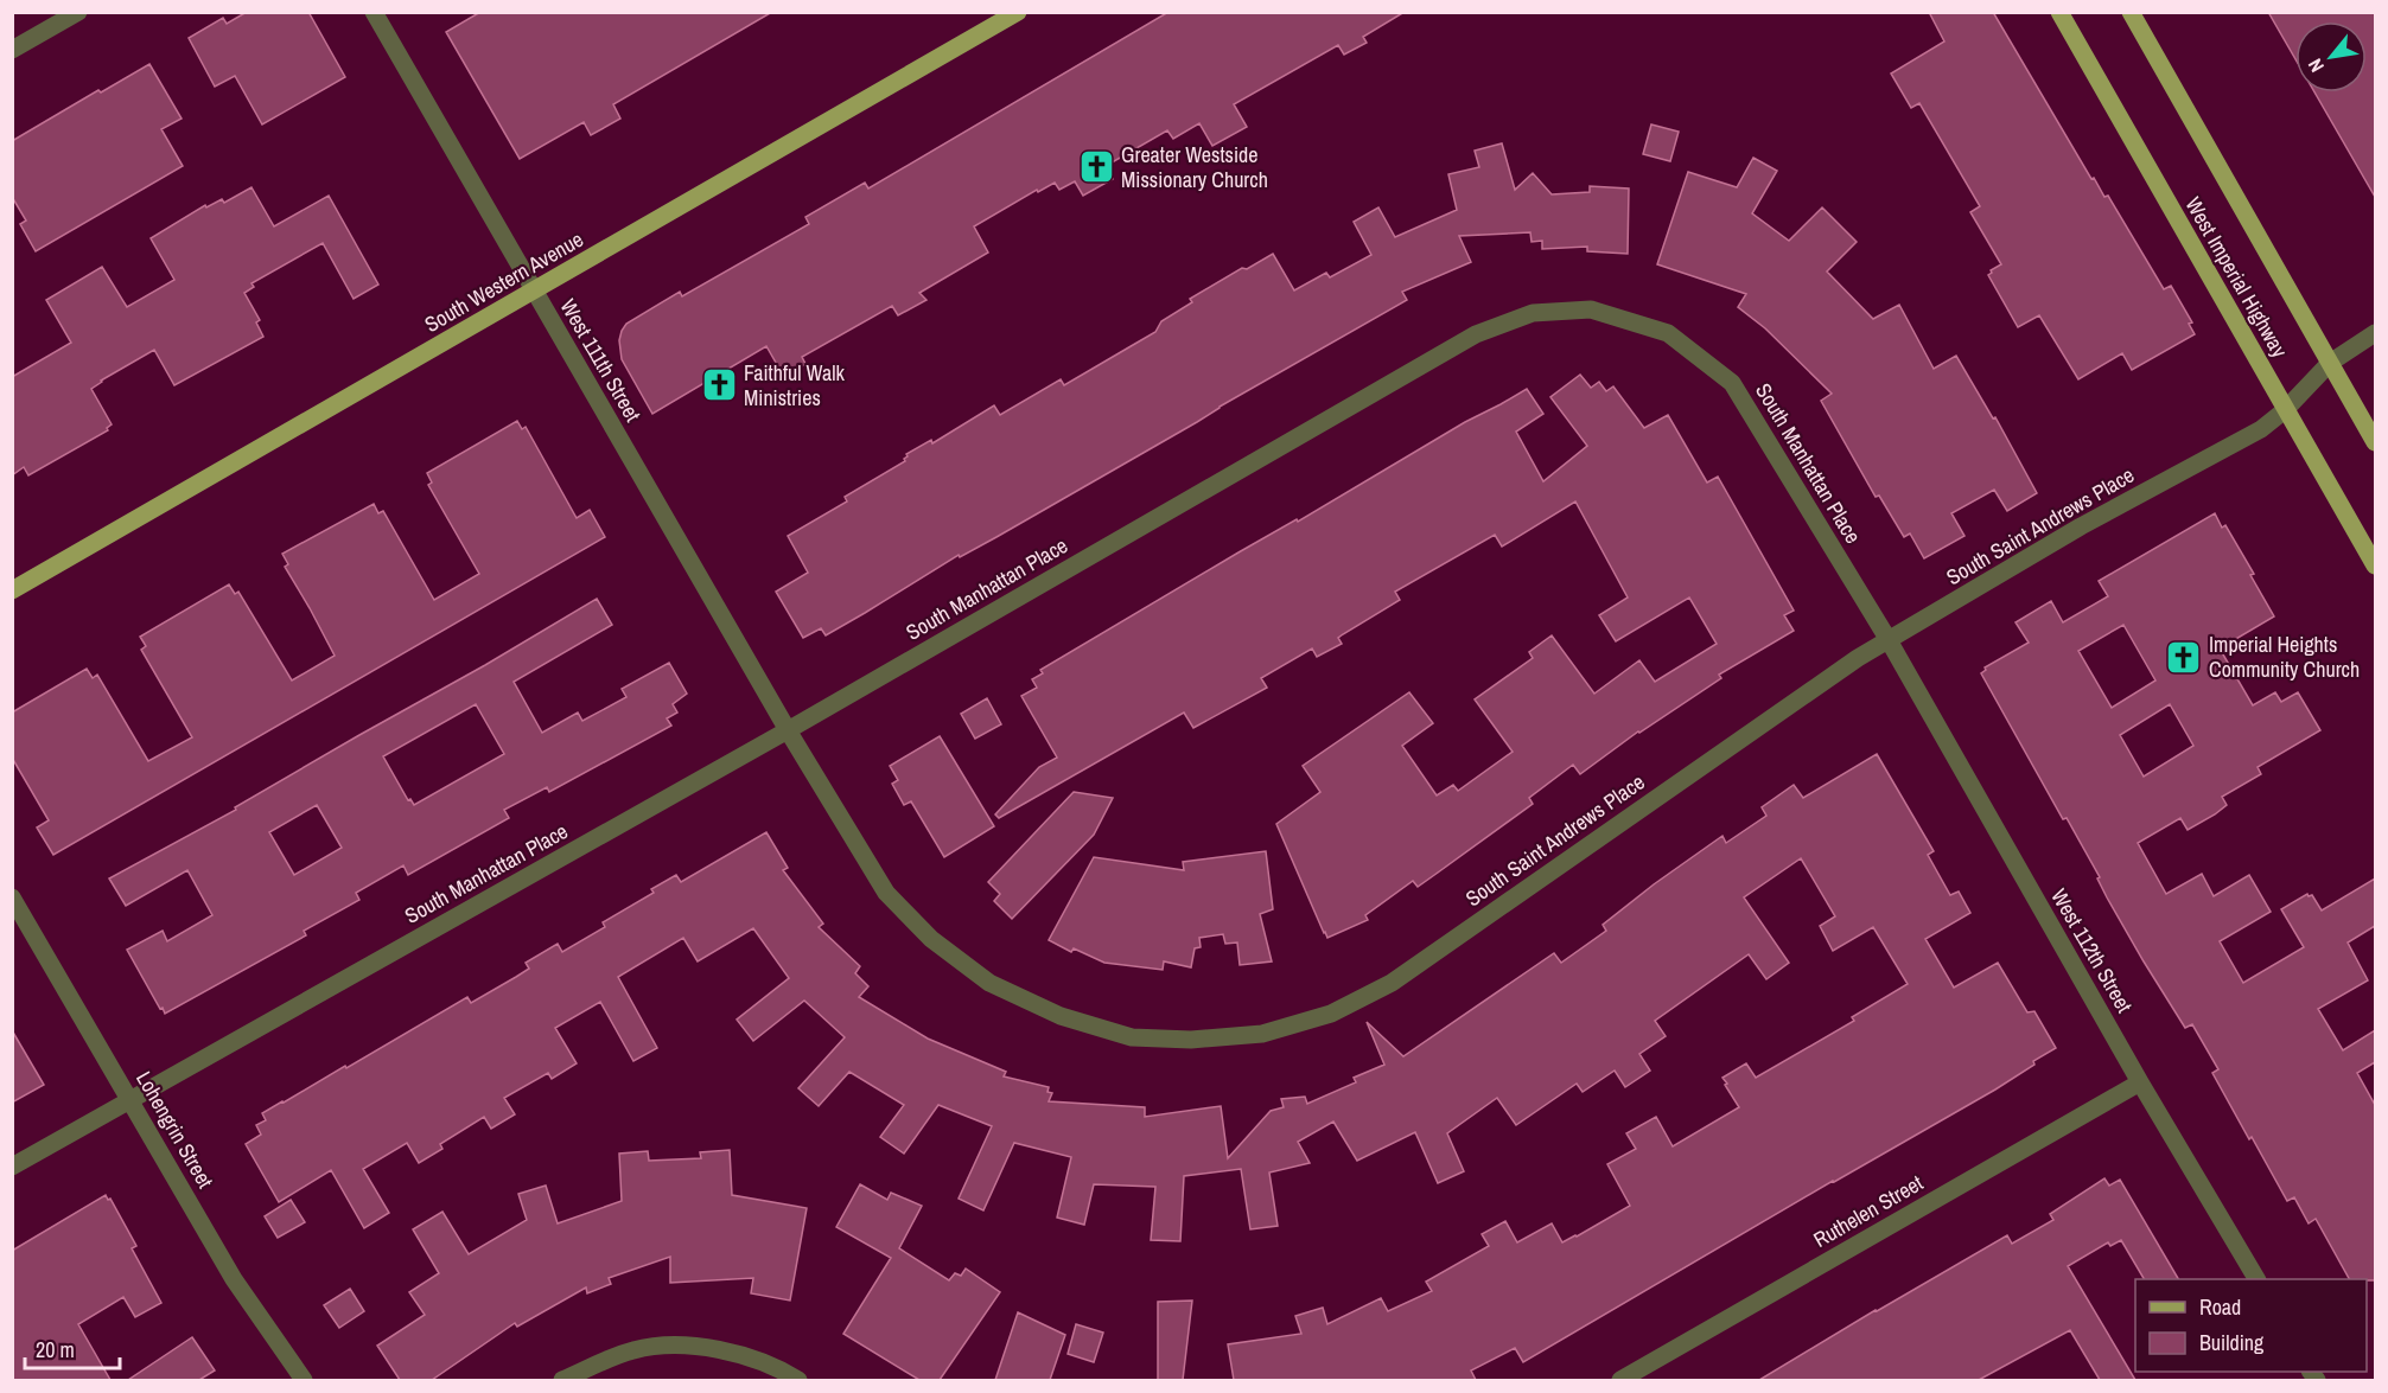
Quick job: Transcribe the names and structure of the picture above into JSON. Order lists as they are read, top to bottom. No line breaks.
{"streets":{"main road":["West Imperial Highway","South Western Avenue"],"street":["West 111th Street","South Manhattan Place","South Saint Andrews Place","West 112th Street","Lohengrin Street","Ruthelen Street"]},"crossings":[["West Imperial Highway","South Saint Andrews Place"],["South Western Avenue","West 111th Street"],["West 111th Street","South Manhattan Place"],["West 111th Street","South Saint Andrews Place"],["South Manhattan Place","South Saint Andrews Place"],["South Manhattan Place","West 112th Street"],["South Manhattan Place","Lohengrin Street"],["South Saint Andrews Place","West 112th Street"],["West 112th Street","Ruthelen Street"]],"places":{"church":["Greater Westside Missionary Church","Faithful Walk Ministries","Imperial Heights Community Church"]},"legend":["Road","Building"],"scale_bar":"20 m","north":"bottom left"}
